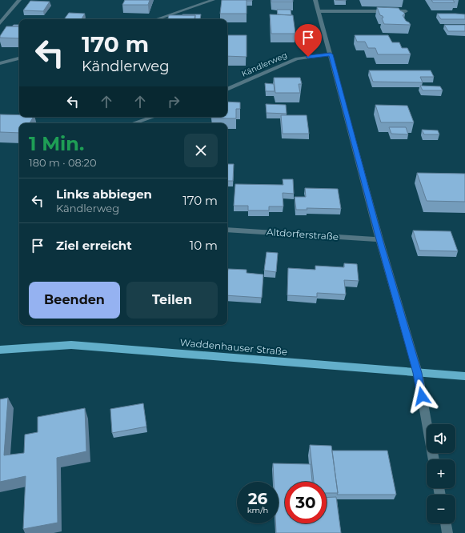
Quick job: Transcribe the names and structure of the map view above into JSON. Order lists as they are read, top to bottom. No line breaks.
{"streets":{"main road":["Waddenhauser Straße"],"street":["Kändlerweg","Altdorferstraße"]},"page":{"turn":["170 m","Kändlerweg"],"heading":["1 Min.","180 m · 08:20"],"list":[{"name":"Links abbiegen","note":"Kändlerweg","value":"170 m"},{"name":"Ziel erreicht","value":"10 m"}],"buttons":["Beenden","Teilen"],"map_buttons":["+","−"],"speed":"26 km/h","limit":"30"}}
